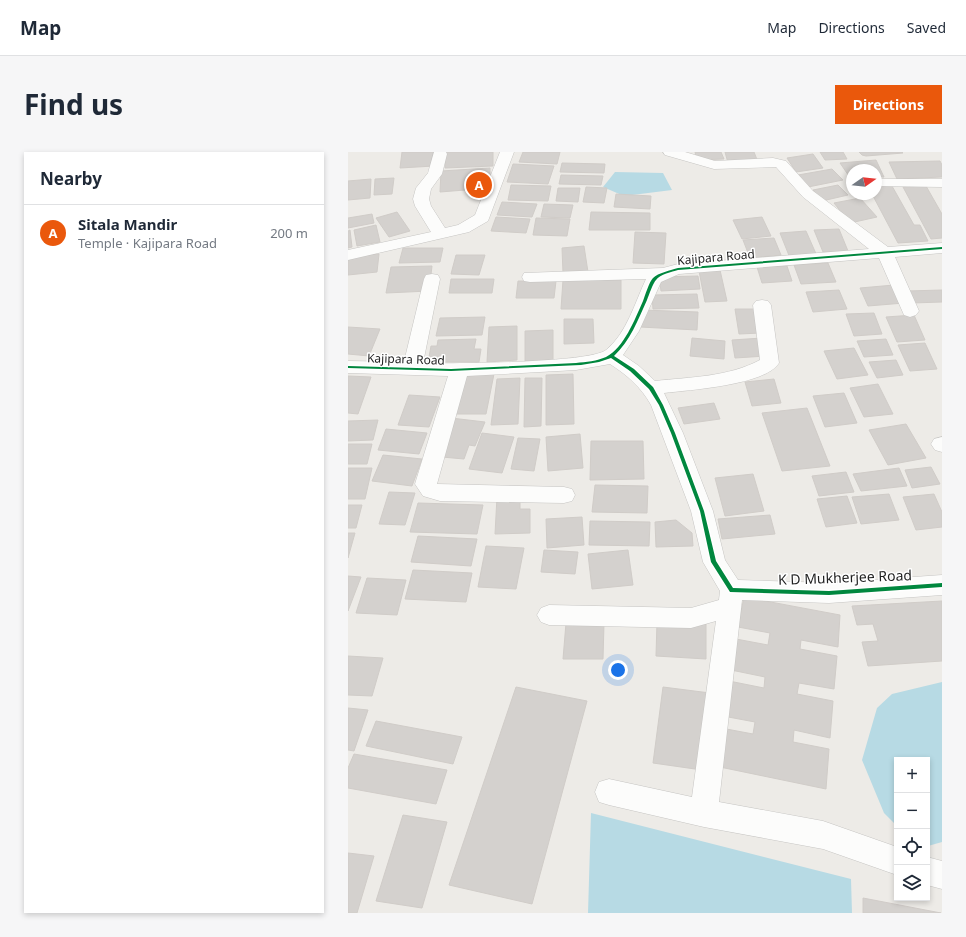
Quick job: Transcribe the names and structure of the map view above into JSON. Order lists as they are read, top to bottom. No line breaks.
{"streets":{"street":["Kajipara Road","K D Mukherjee Road"]},"north":"right","page":{"header":"Map","nav":["Map","Directions","Saved"],"title":"Find us","buttons":"Directions","heading":"Nearby","pins":"A","list":[{"mark":"A","name":"Sitala Mandir","note":"Temple · Kajipara Road","value":"200 m"}],"map_buttons":["+","−"]}}
